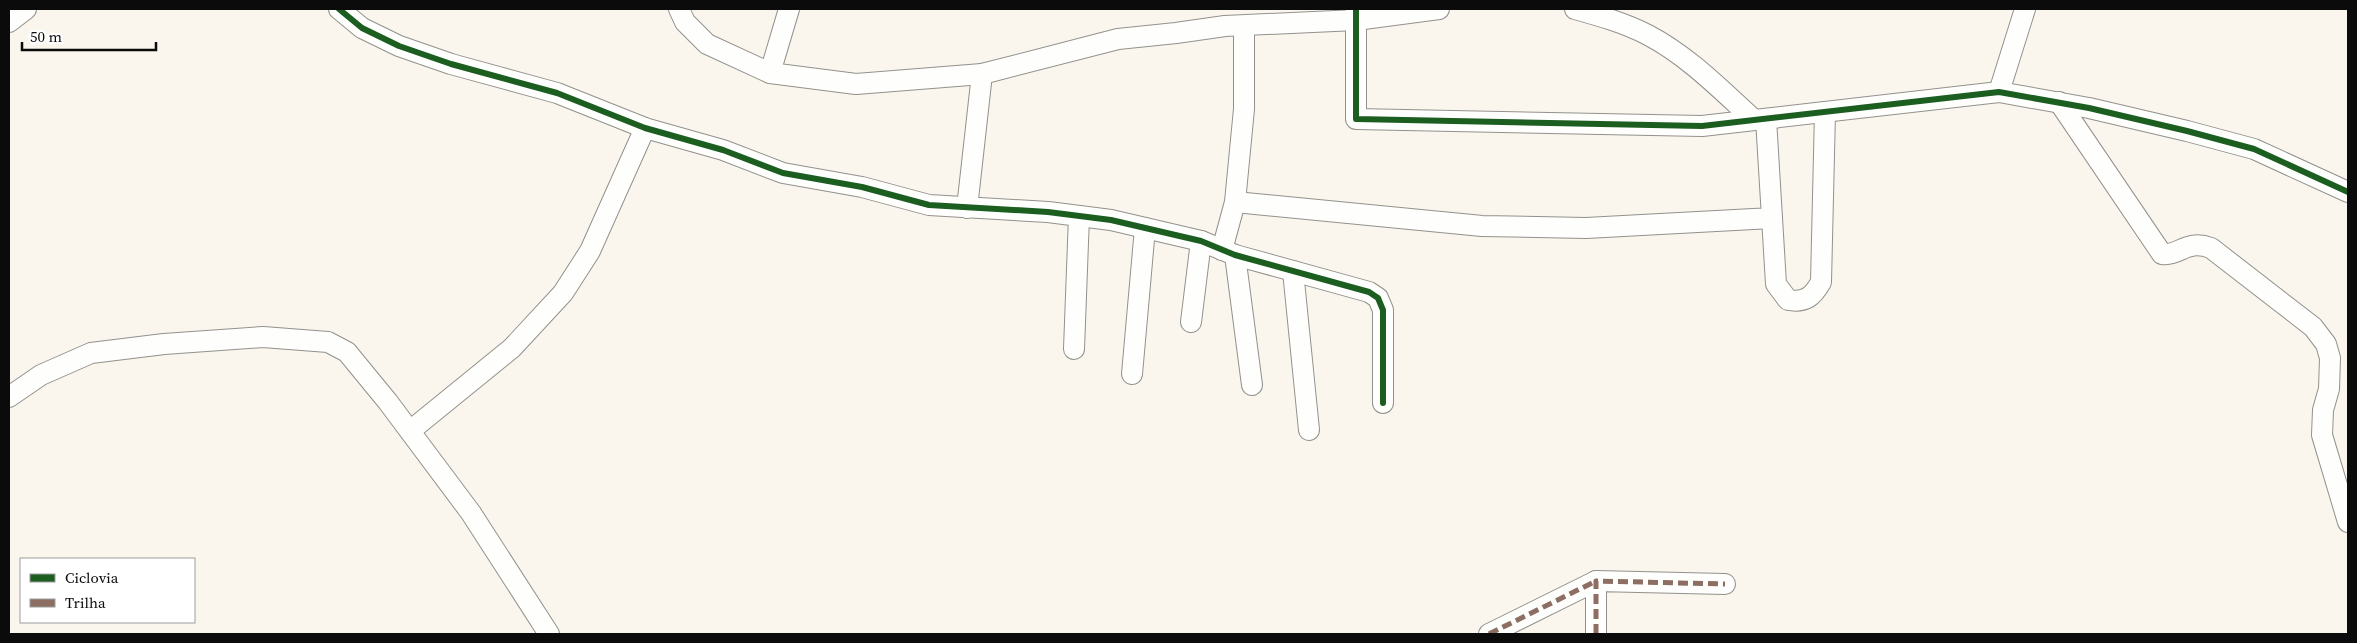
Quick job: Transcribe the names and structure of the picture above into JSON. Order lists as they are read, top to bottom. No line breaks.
{"legend":["Ciclovia","Trilha"],"scale_bar":"50 m"}
